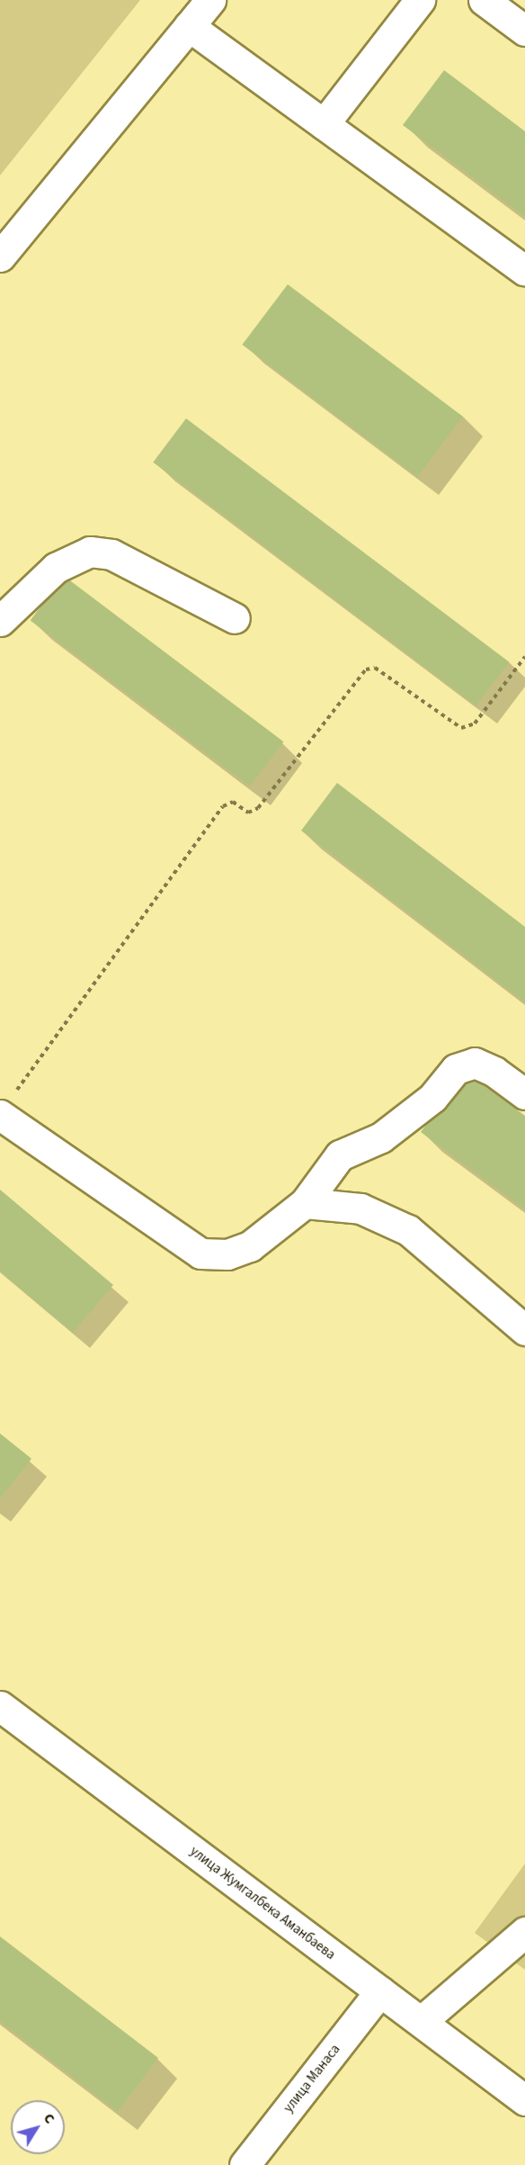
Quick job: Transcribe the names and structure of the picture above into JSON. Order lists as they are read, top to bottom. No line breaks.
{"streets":{"street":["улица Жумгалбека Аманбаева","улица Манаса"]},"crossings":[["улица Жумгалбека Аманбаева","улица Манаса"]],"north":"top right"}
